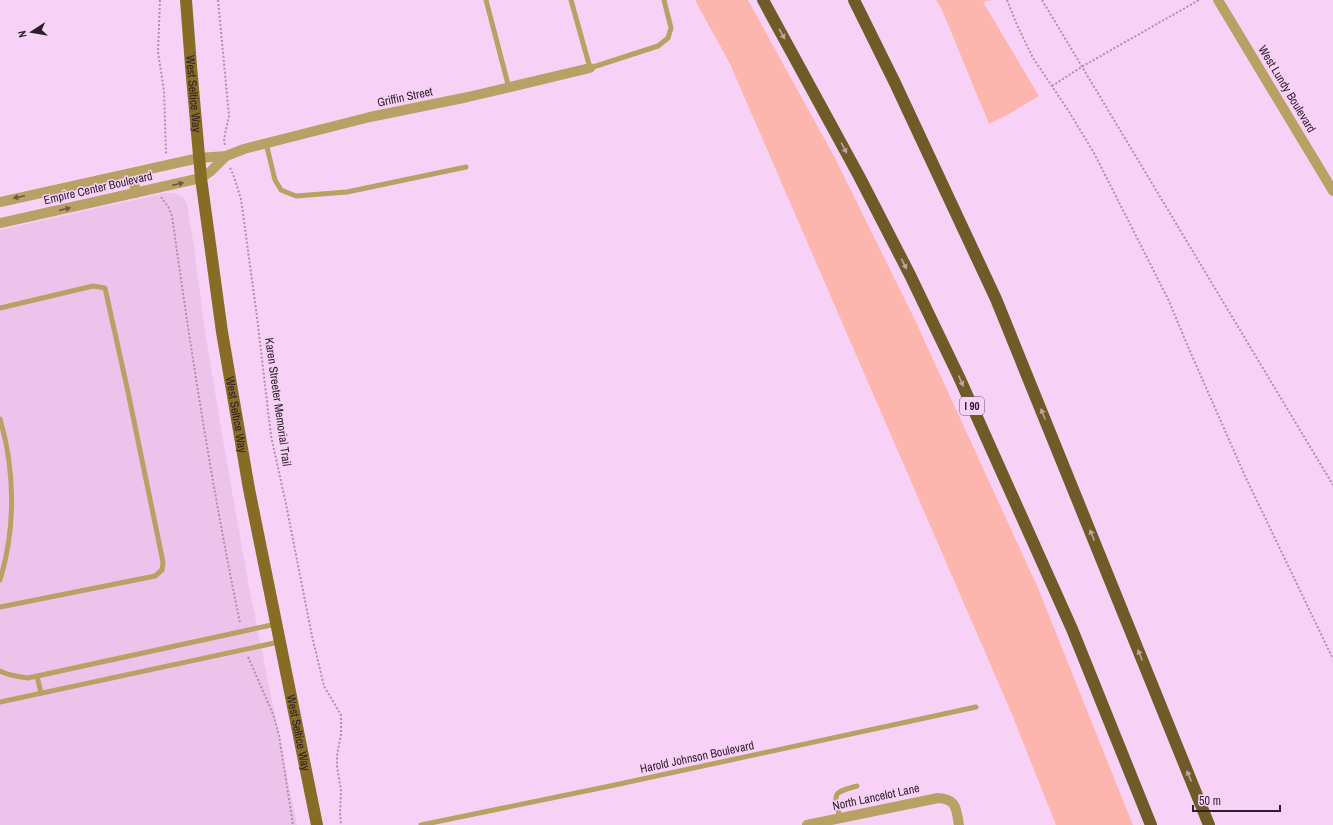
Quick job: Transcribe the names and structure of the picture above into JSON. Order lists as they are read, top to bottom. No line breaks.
{"streets":{"highway":["I 90"],"main road":["West Seltice Way"],"street":["West Lundy Boulevard","Griffin Street","Empire Center Boulevard","North Lancelot Lane"],"lane":["Harold Johnson Boulevard"],"path":["Karen Streeter Memorial Trail"]},"crossings":[["West Seltice Way","Griffin Street"],["West Seltice Way","Empire Center Boulevard"],["Griffin Street","Empire Center Boulevard"],["Griffin Street","Karen Streeter Memorial Trail"]],"scale_bar":"50 m","north":"left"}
